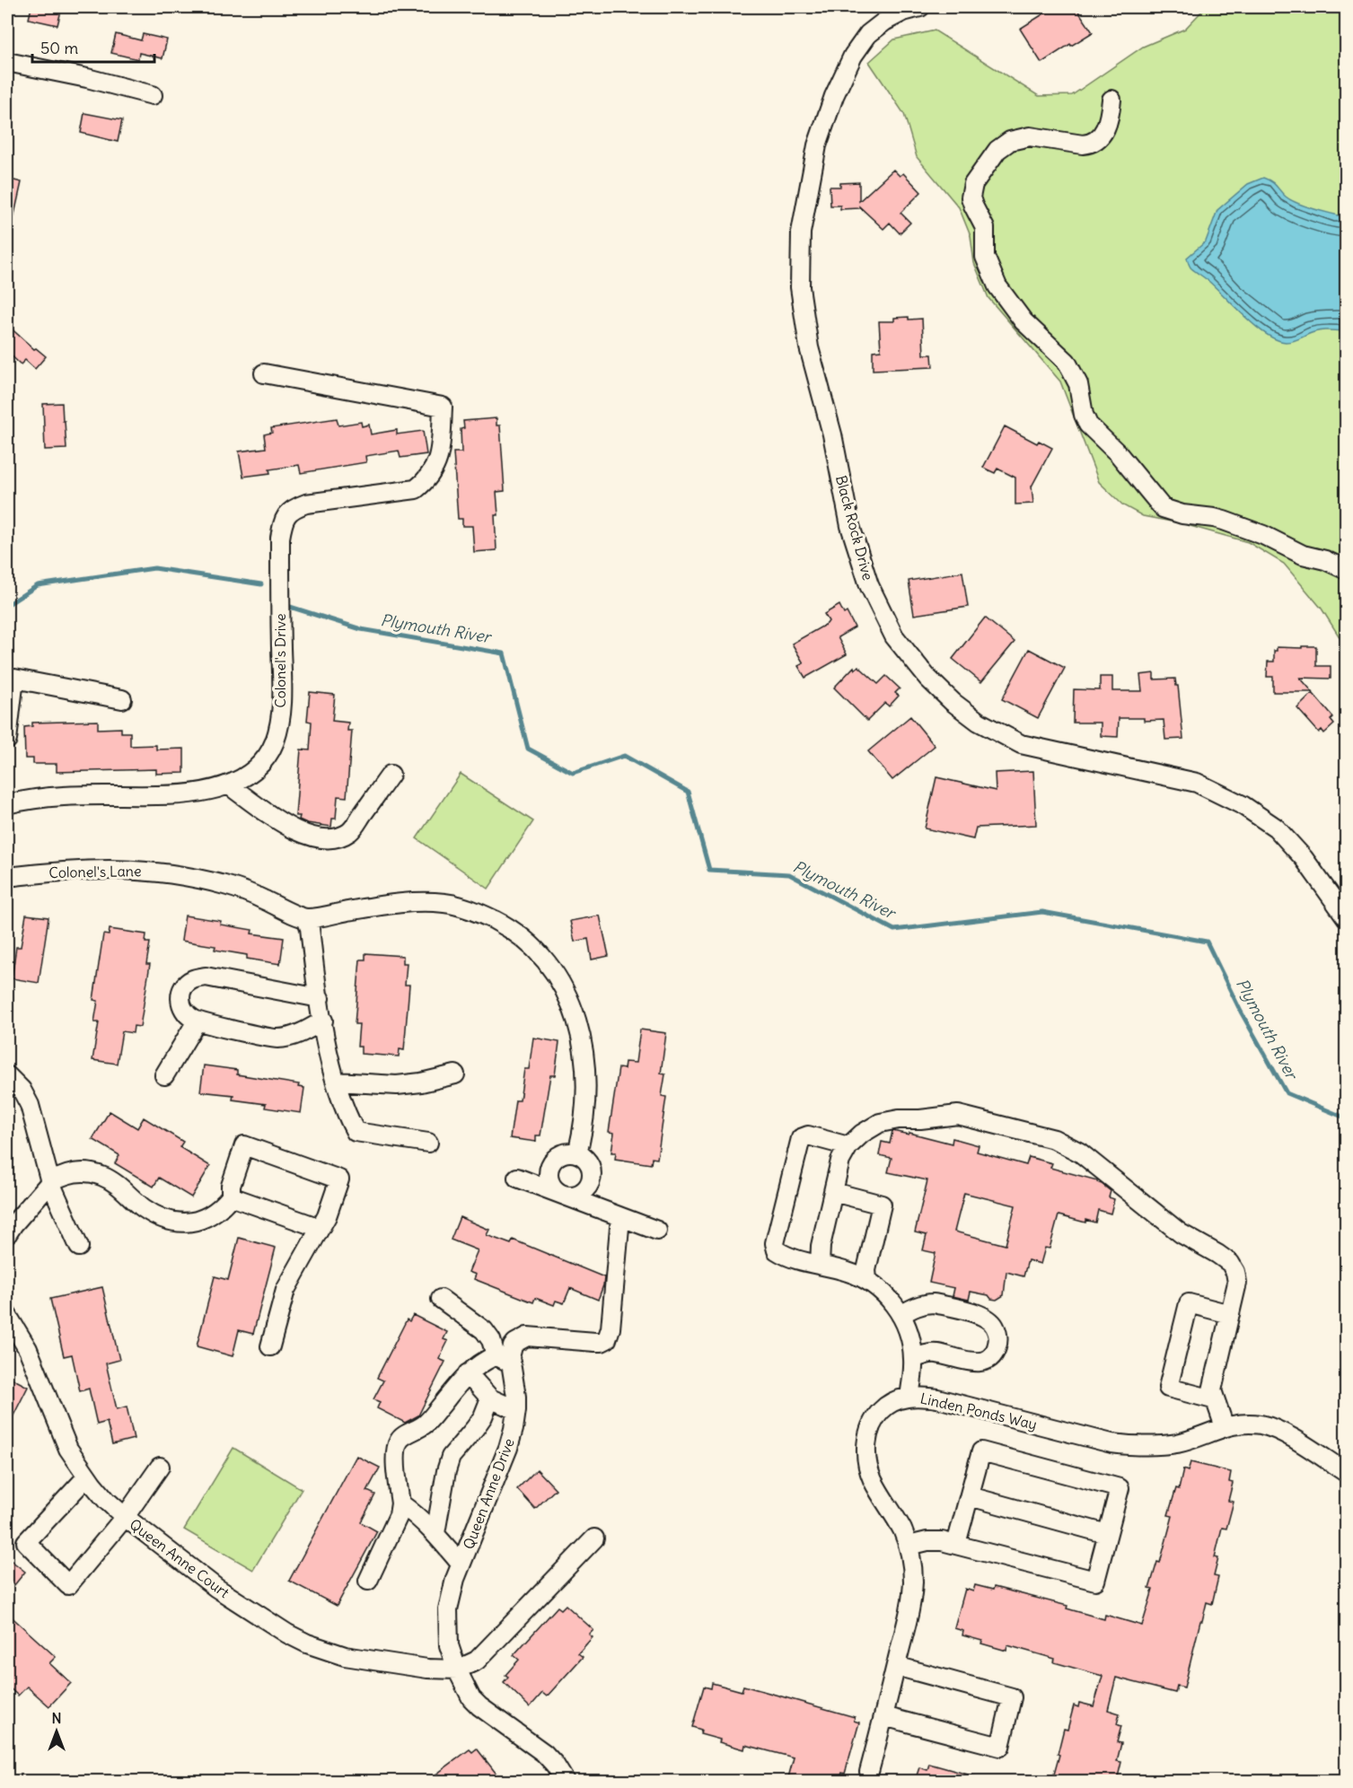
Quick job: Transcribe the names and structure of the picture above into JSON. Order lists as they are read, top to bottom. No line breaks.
{"streets":{"street":["Black Rock Drive","Colonel's Drive","Colonel's Lane","Linden Ponds Way","Queen Anne Drive","Queen Anne Court"]},"crossings":[["Queen Anne Drive","Queen Anne Court"]],"water":["Plymouth River"],"scale_bar":"50 m","north":"top"}
